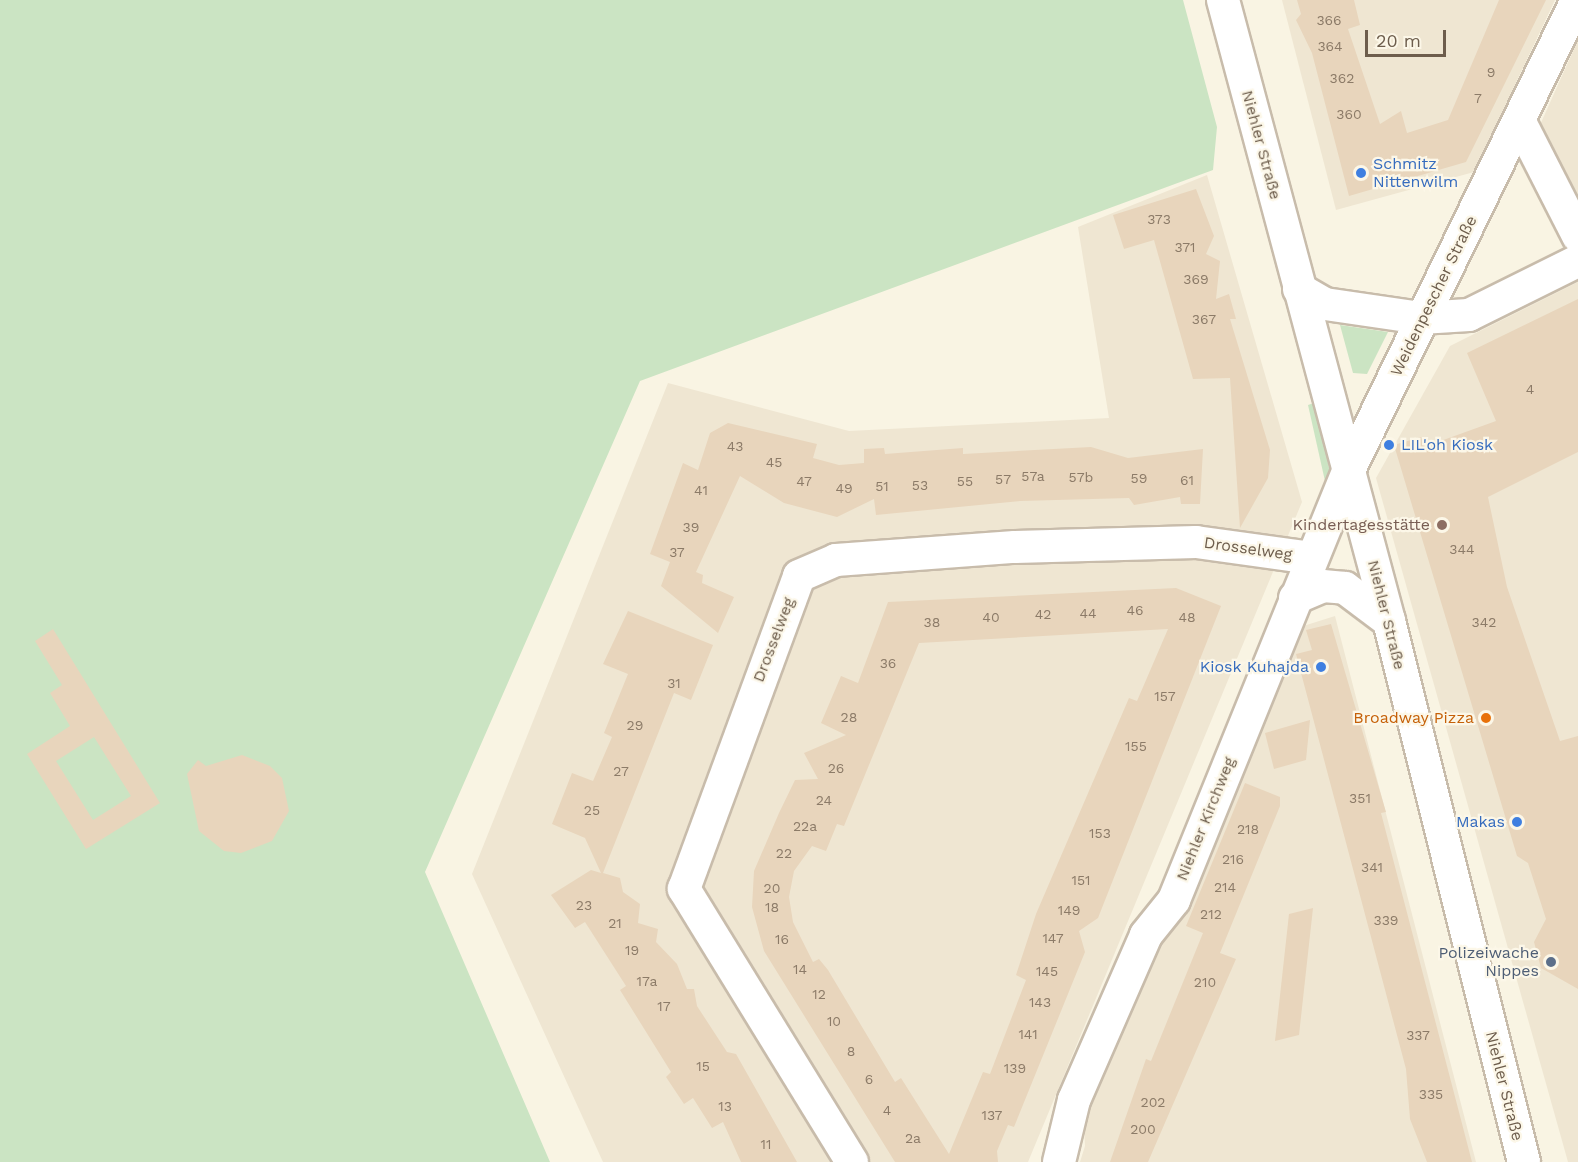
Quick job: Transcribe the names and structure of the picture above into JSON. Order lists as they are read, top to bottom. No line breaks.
{"streets":{"street":["Niehler Straße","Weidenpescher Straße","Drosselweg","Niehler Kirchweg"]},"crossings":[["Niehler Straße","Weidenpescher Straße"],["Niehler Straße","Niehler Kirchweg"],["Weidenpescher Straße","Niehler Kirchweg"],["Drosselweg","Niehler Kirchweg"]],"places":["Schmitz Nittenwilm","LIL'oh Kiosk","Kindertagesstätte","Kiosk Kuhajda","Broadway Pizza","Makas","Polizeiwache Nippes"],"house_numbers":["366","364","9","362","7","360","373","371","369","367","4","43","45","57a","57b","59","57","61","47","55","53","51","49","41","39","344","37","46","44","42","40","48","38","342","36","31","157","28","29","155","26","27","351","24","25","22a","218","153","22","216","341","151","214","20","23","18","149","212","339","21","147","16","19","14","145","17a","210","12","143","17","10","141","337","8","15","139","6","335","202","13","4","137","200","2a","11"],"scale_bar":"20 m"}
